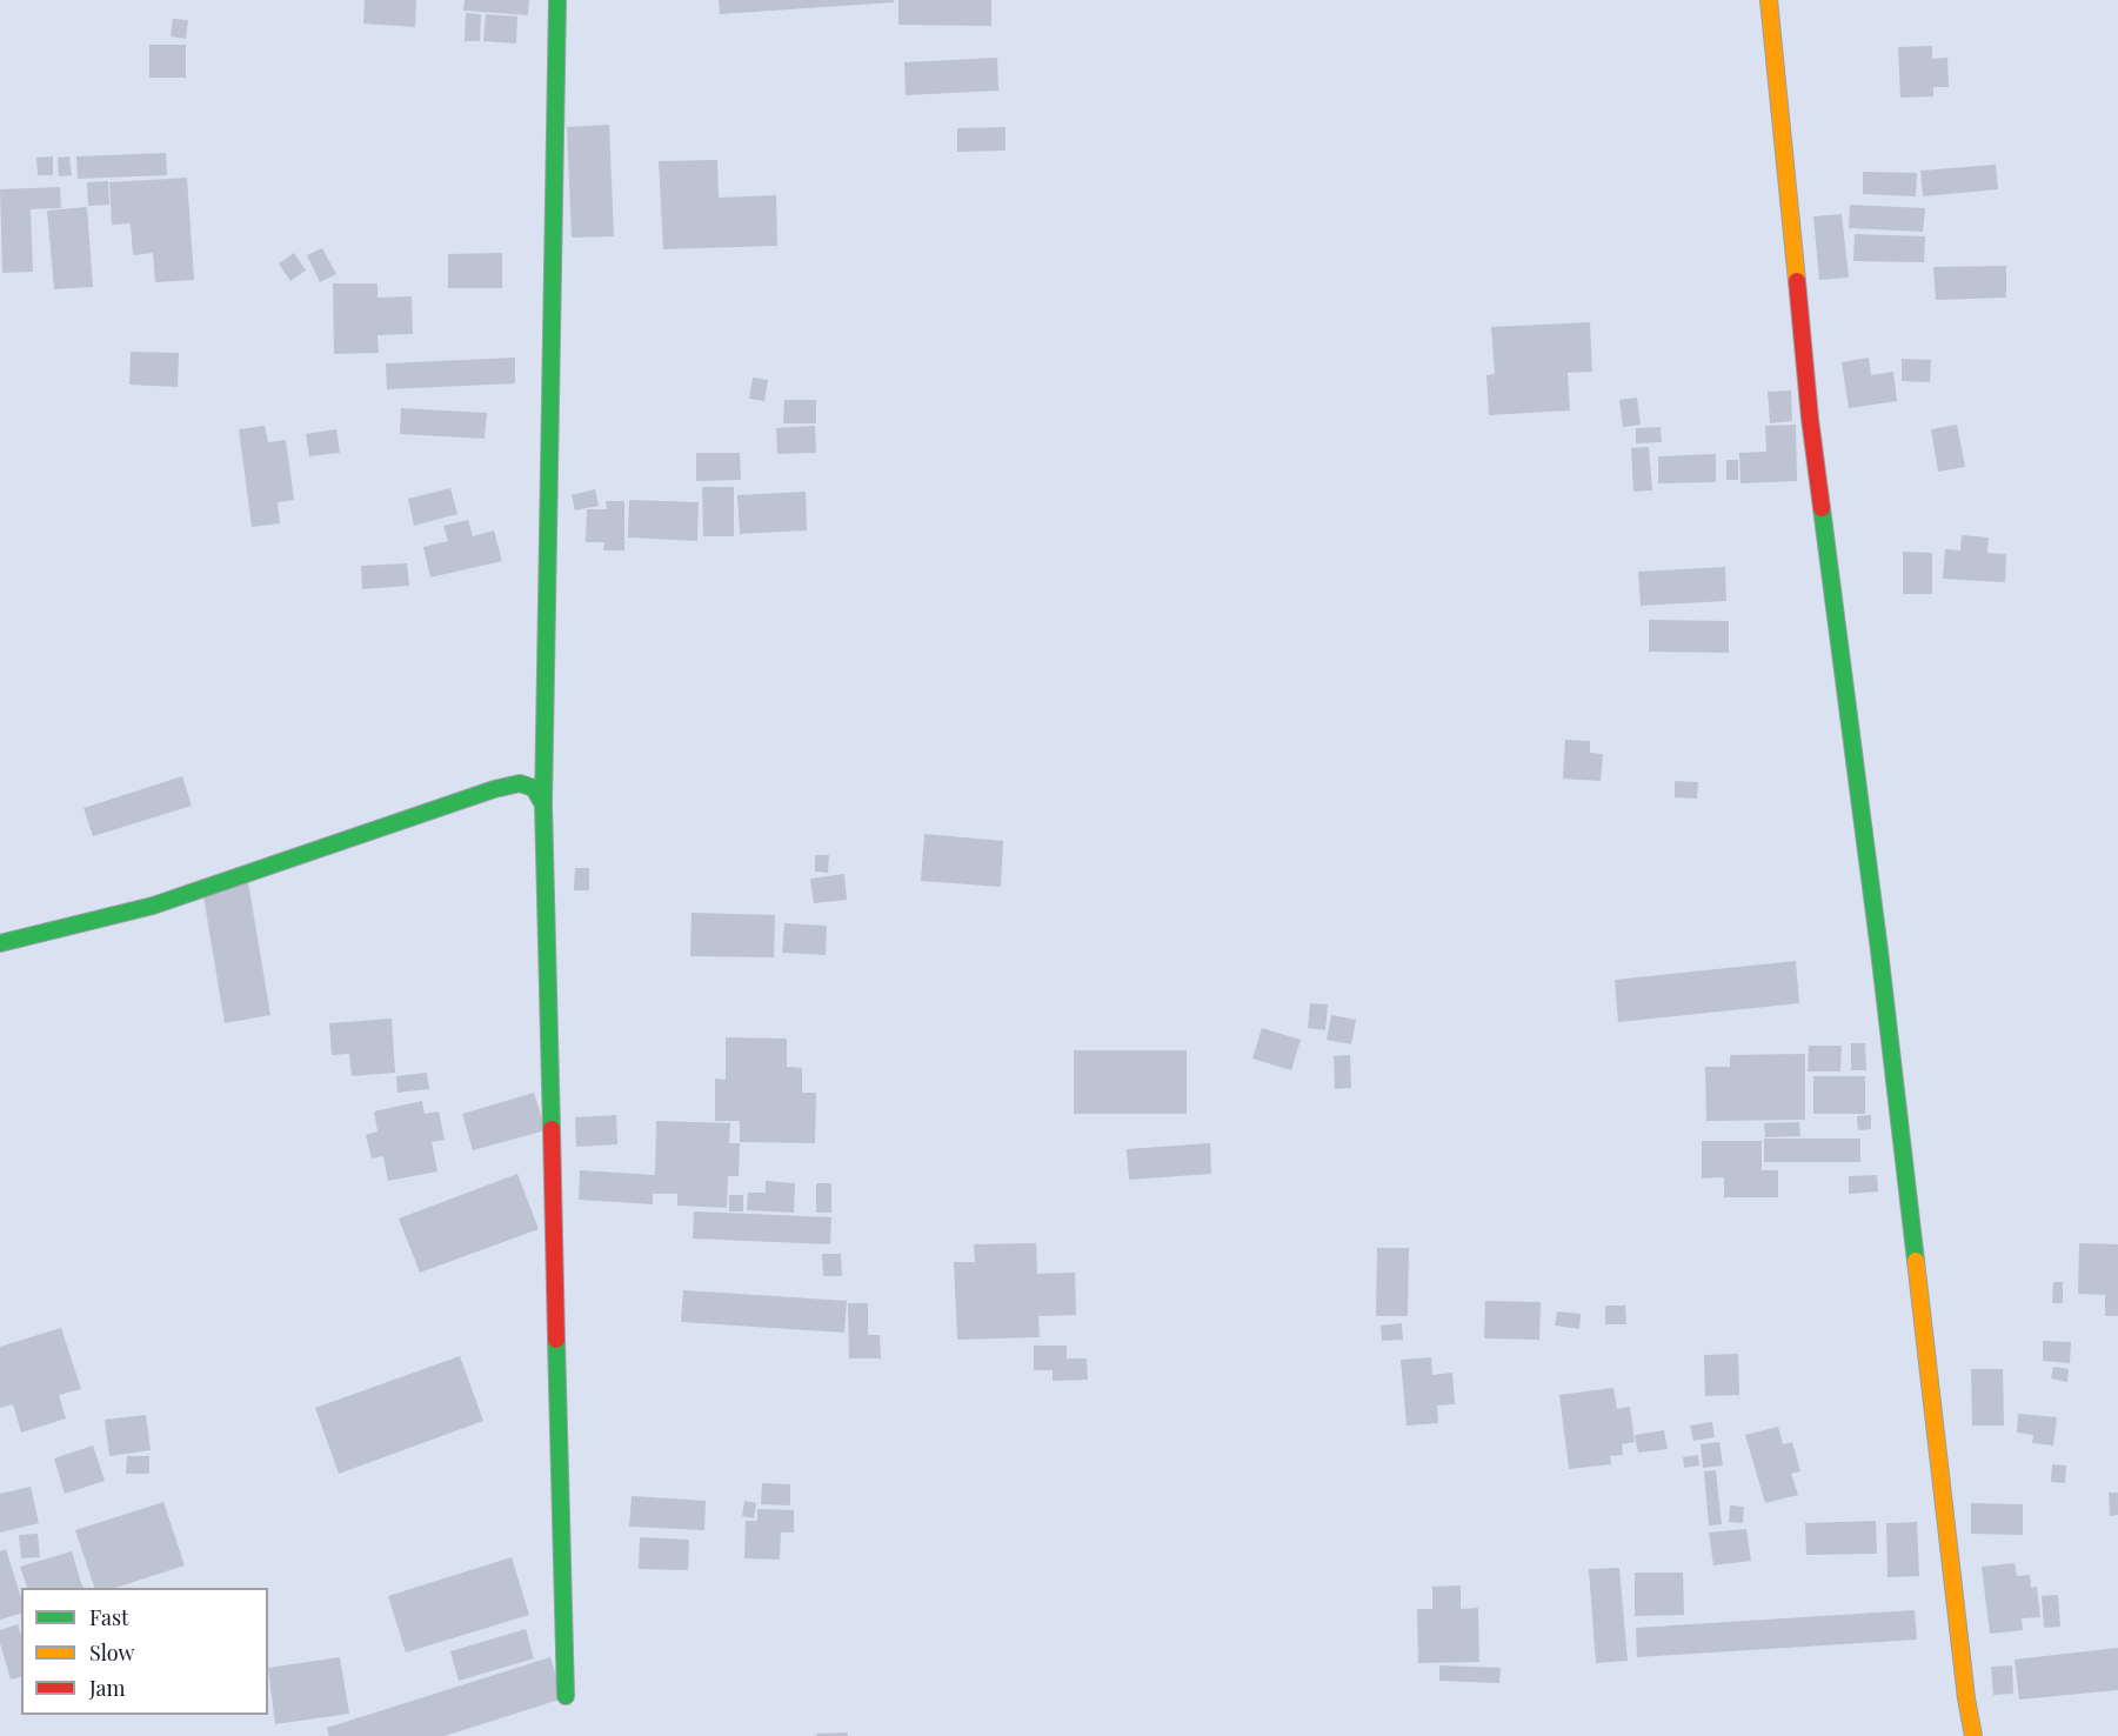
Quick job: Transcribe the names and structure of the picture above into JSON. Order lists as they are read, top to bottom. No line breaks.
{"legend":["Fast","Slow","Jam"]}
